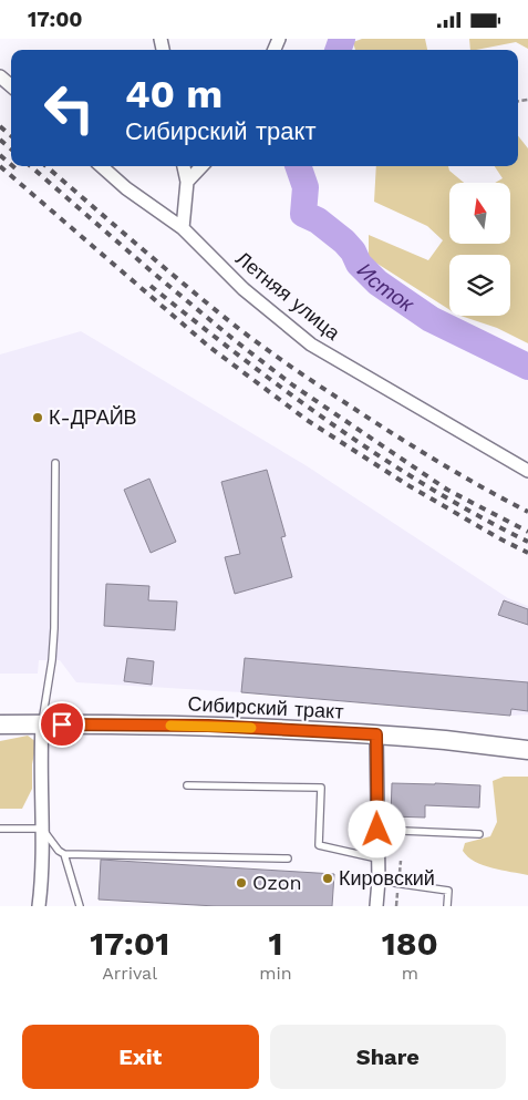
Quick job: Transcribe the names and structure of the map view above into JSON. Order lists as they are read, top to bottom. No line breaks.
{"streets":{"main road":["Сибирский тракт"],"street":["Летняя улица"]},"water":["Исток"],"places":["К-ДРАЙВ","Кировский","Ozon"],"north":"top","page":{"status":"17:00","turn":["40 m","Сибирский тракт"],"eta":["17:01","Arrival","1","min","180","m"],"buttons":["Exit","Share"]}}
